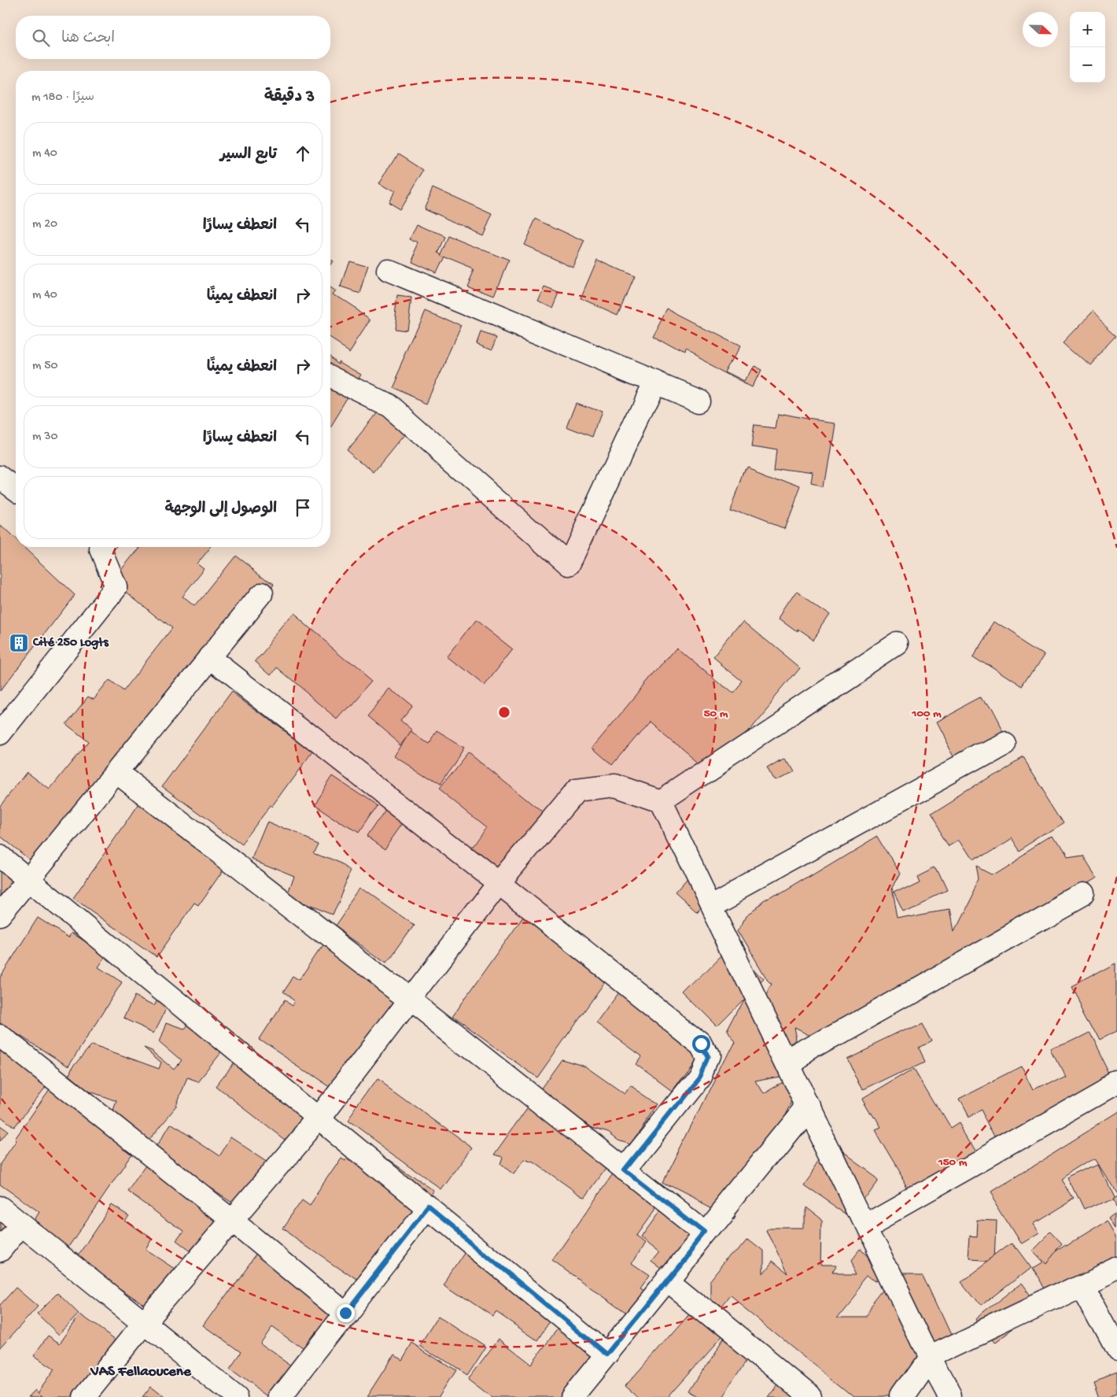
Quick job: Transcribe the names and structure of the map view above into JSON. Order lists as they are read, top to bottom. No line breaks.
{"districts":["VAS Fellaoucene"],"places":{"building":["Cité 250 Logts"]},"north":"right","page":{"map_buttons":["+","−"],"search":"ابحث هنا","heading":["3 دقيقة","سيرًا · 180 m"],"list":[["تابع السير","40 m"],["انعطف يسارًا","20 m"],["انعطف يمينًا","40 m"],["انعطف يمينًا","50 m"],["انعطف يسارًا","30 m"],"الوصول إلى الوجهة"]},"rings":["50 m","100 m","150 m"]}
